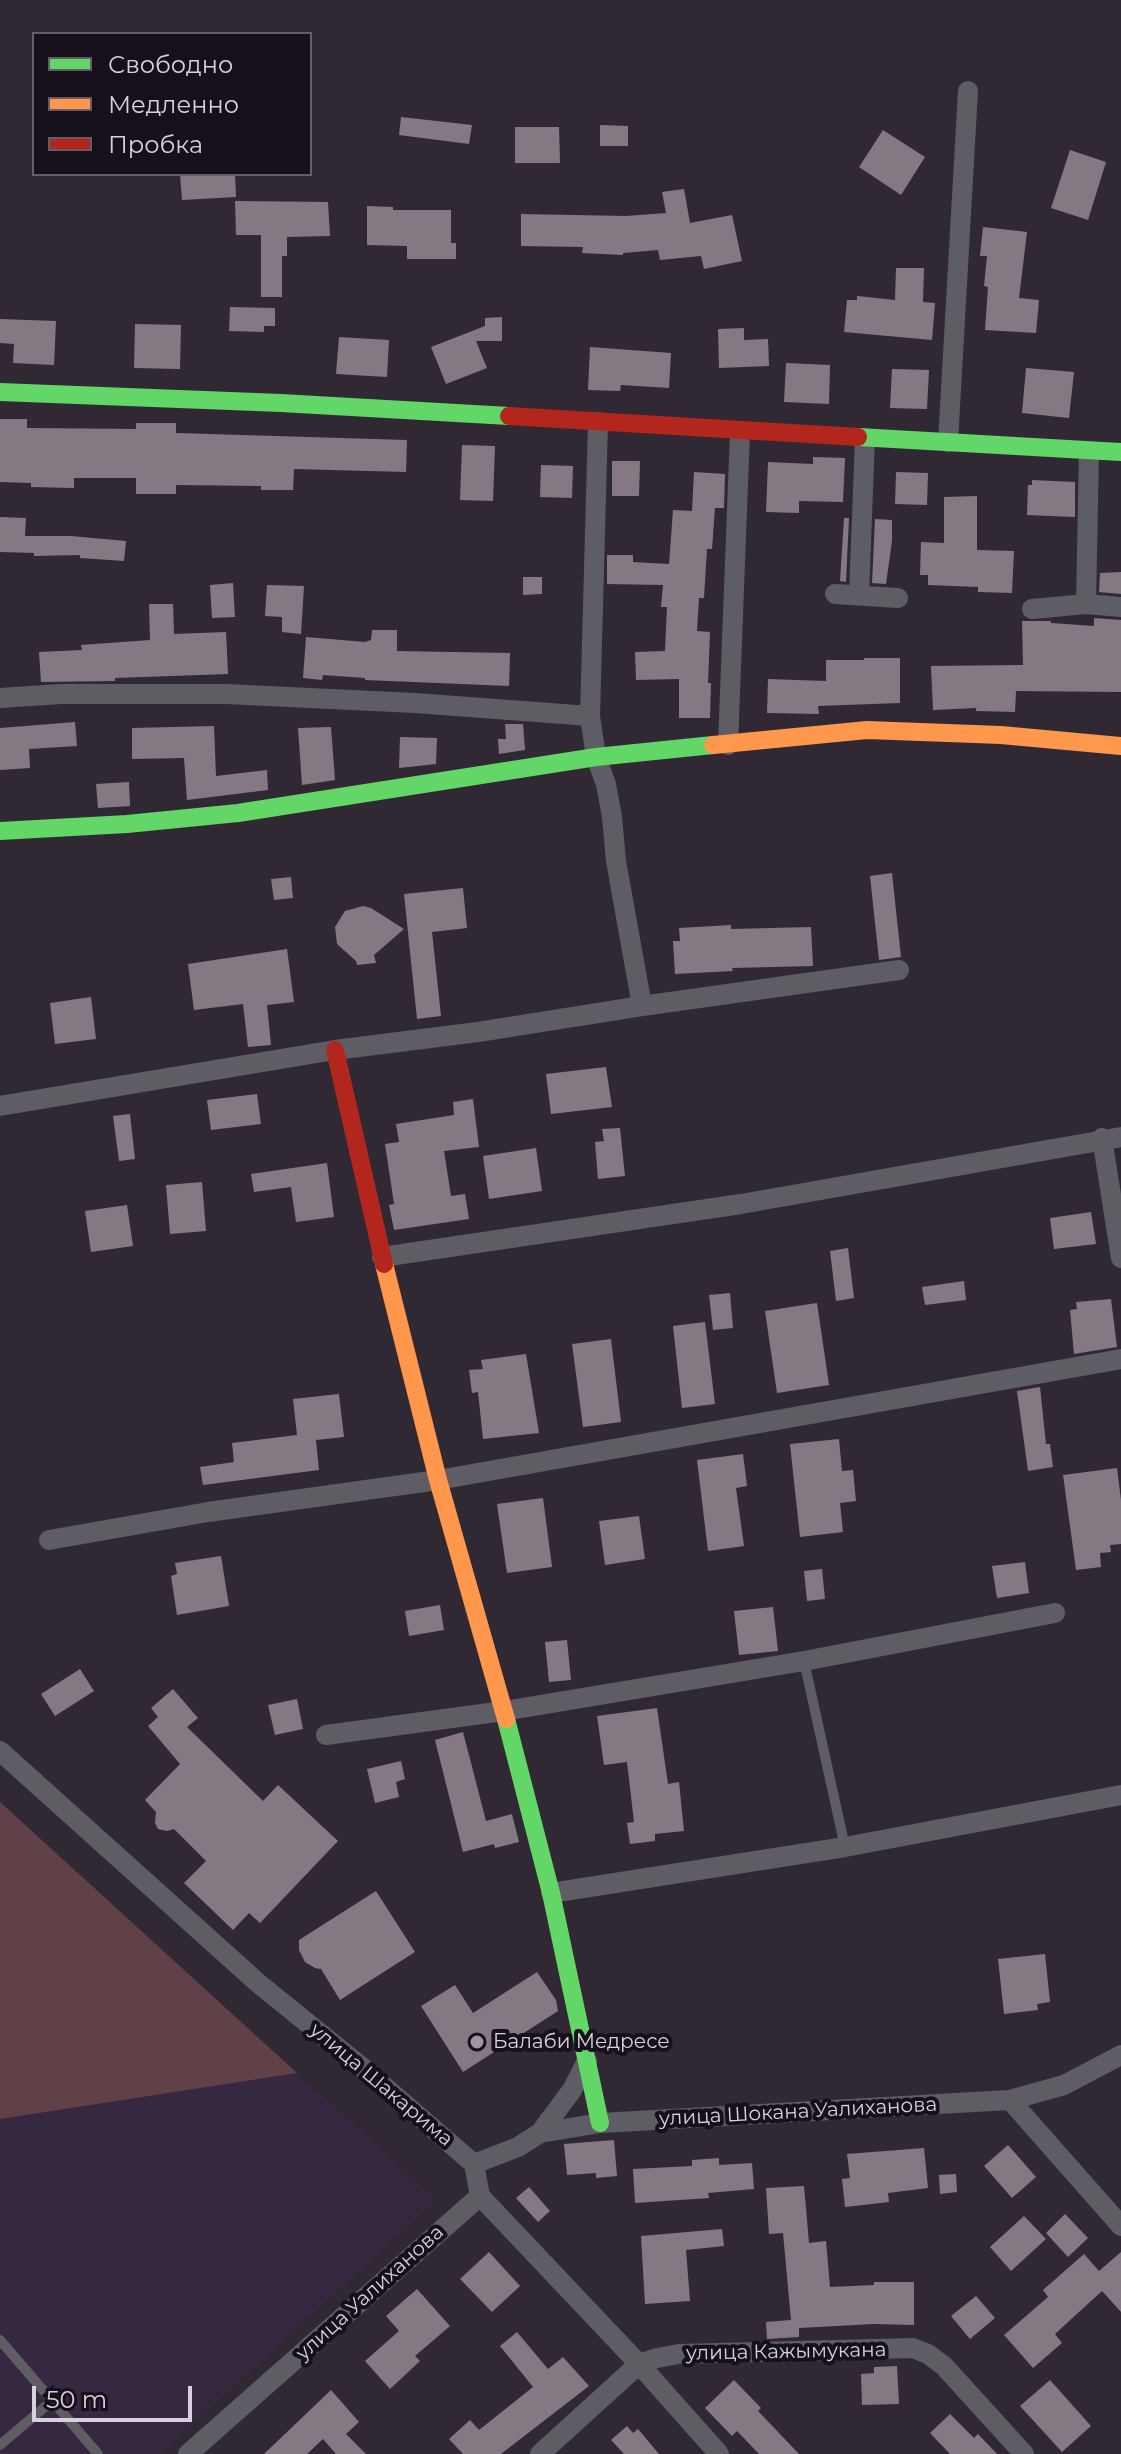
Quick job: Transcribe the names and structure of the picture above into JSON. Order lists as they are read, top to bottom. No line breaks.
{"streets":{"street":["улица Шакарима","улица Шокана Уалиханова","улица Уалиханова","улица Кажымукана"]},"crossings":[["улица Шакарима","улица Шокана Уалиханова"]],"places":["Балаби Медресе"],"legend":["Свободно","Медленно","Пробка"],"scale_bar":"50 m"}
